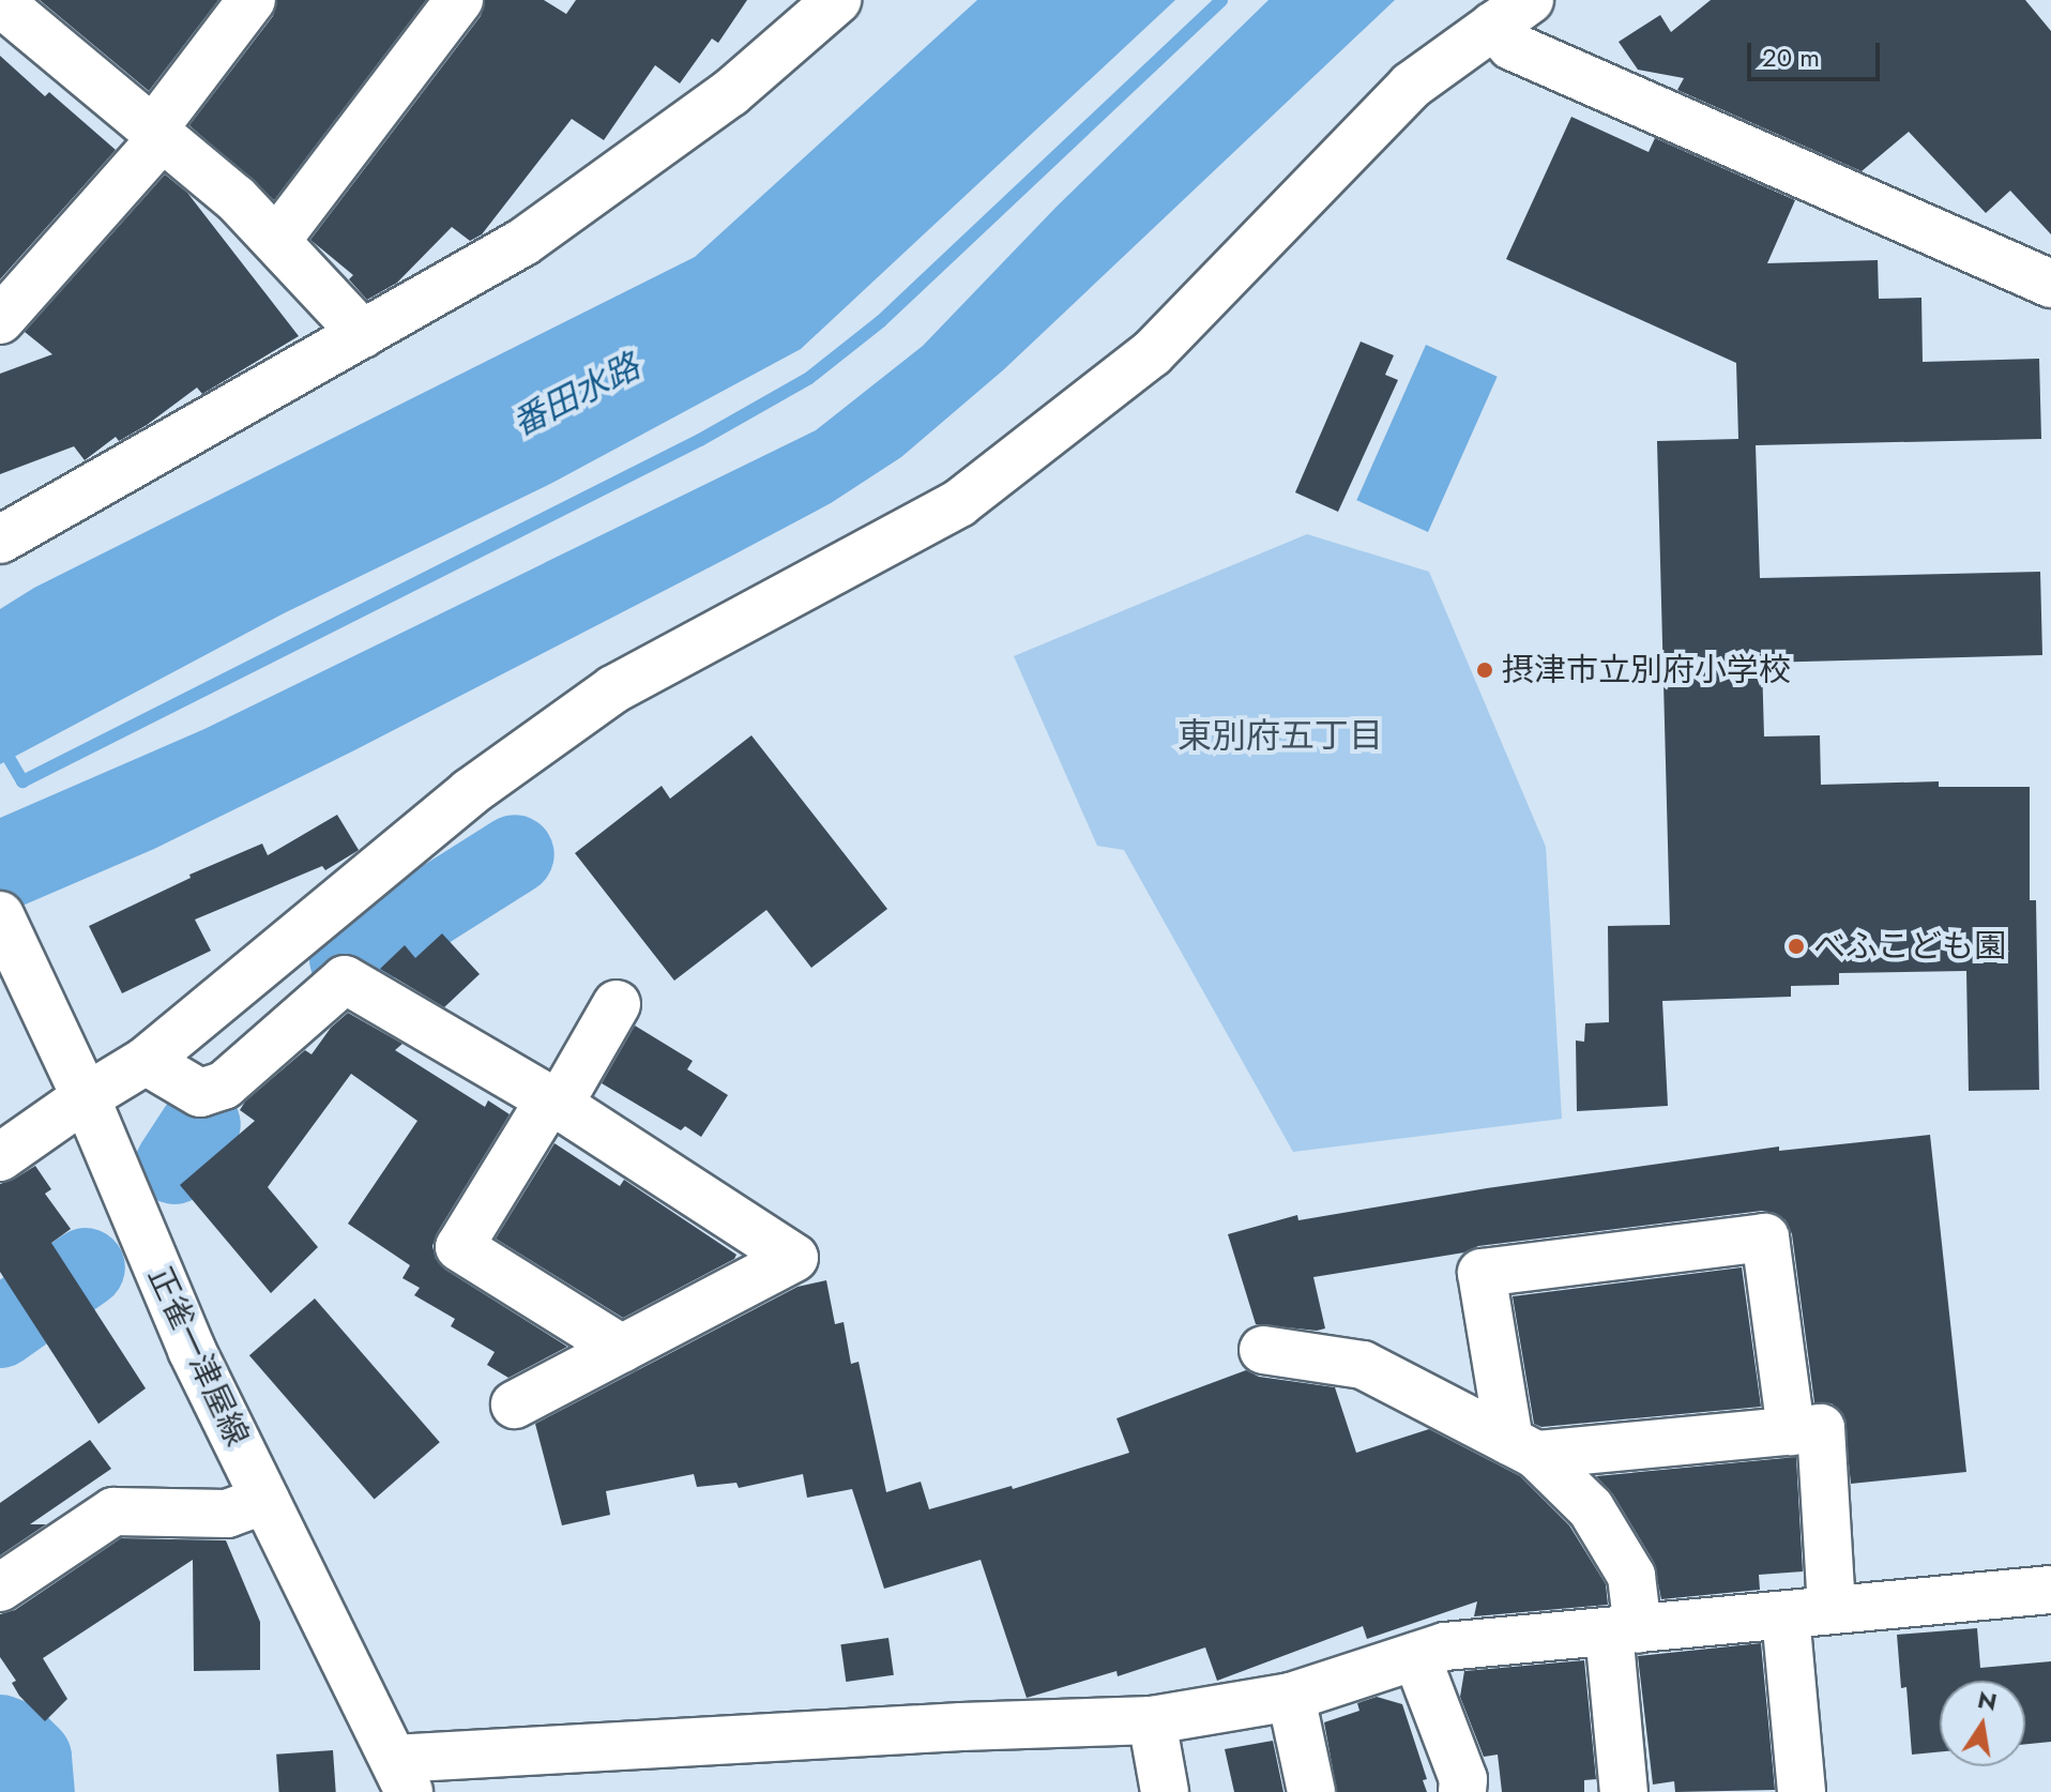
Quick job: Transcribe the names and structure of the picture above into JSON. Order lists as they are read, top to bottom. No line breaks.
{"streets":{"street":["正雀一津屋線"]},"districts":["東別府五丁目"],"water":["番田水路"],"places":["摂津市立別府小学校","べふこども園"],"scale_bar":"20 m","north":"top"}
